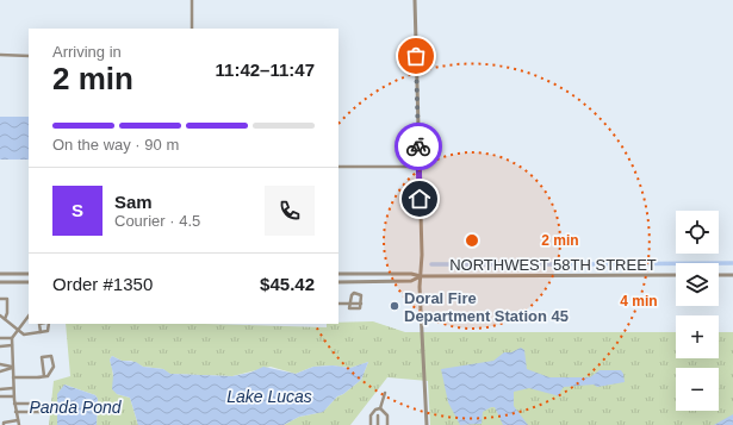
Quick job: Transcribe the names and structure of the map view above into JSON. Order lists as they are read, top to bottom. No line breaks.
{"streets":{"street":["NORTHWEST 58TH STREET"]},"water":["Lake Lucas","Panda Pond"],"places":["Doral Fire Department Station 45"],"page":{"heading":["2 min","Arriving in","11:42–11:47"],"panel":["Sam","Courier · 4.5","Order #1350","$45.42"],"bar":"On the way · 90 m","round":"S","map_buttons":["+","−"]},"rings":["2 min","4 min"]}
